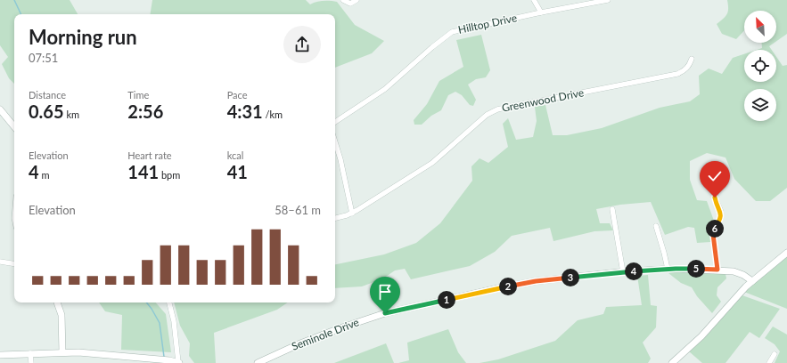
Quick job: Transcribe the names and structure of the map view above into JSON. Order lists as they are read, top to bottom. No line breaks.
{"streets":{"street":["Hilltop Drive","Greenwood Drive","Seminole Drive"]},"north":"top left","page":{"heading":["Morning run","07:51"],"stats":[["Distance","0.65 km"],["Time","2:56"],["Pace","4:31 /km"],["Elevation","4 m"],["Heart rate","141 bpm"],["kcal","41"]],"chart":["Elevation","58–61 m"],"pins":["6","5","4","3","2","1"]}}
